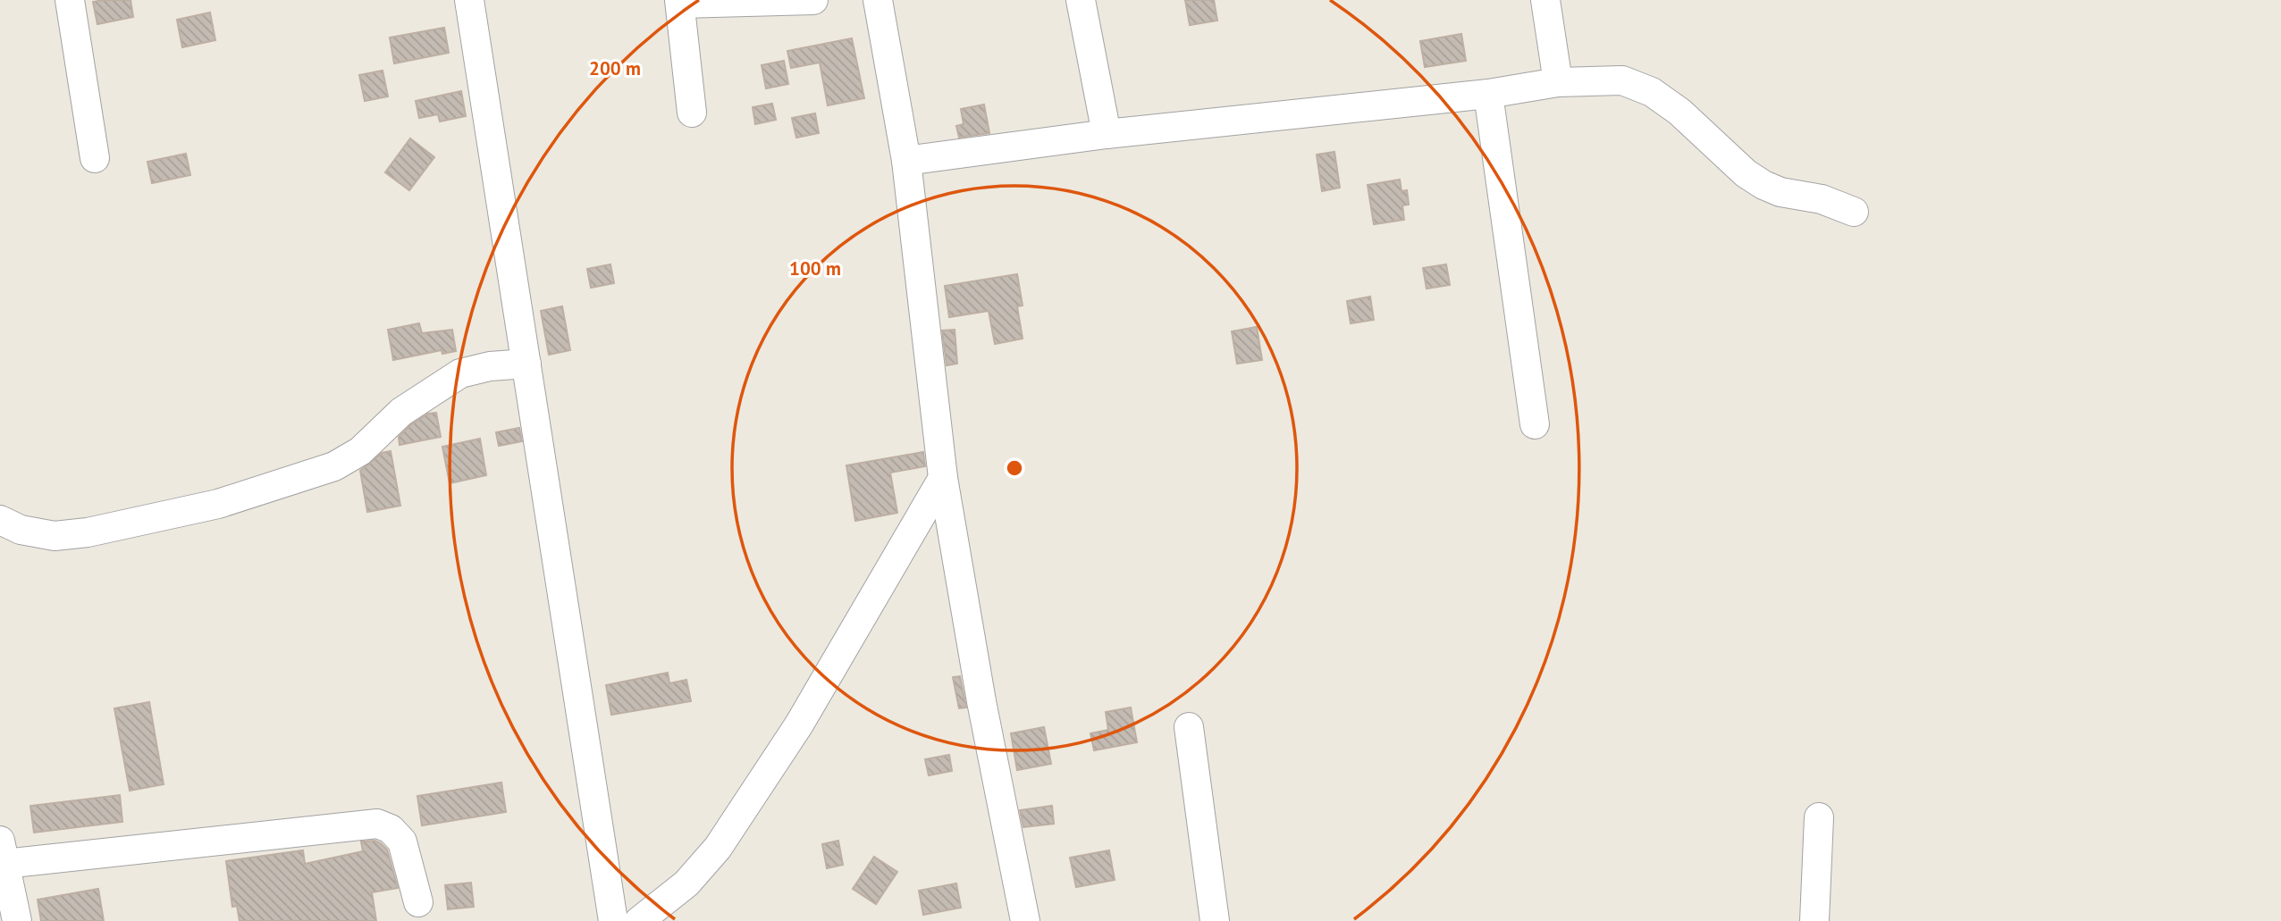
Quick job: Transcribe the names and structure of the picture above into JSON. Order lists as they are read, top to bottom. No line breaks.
{"rings":["200 m","100 m"]}
